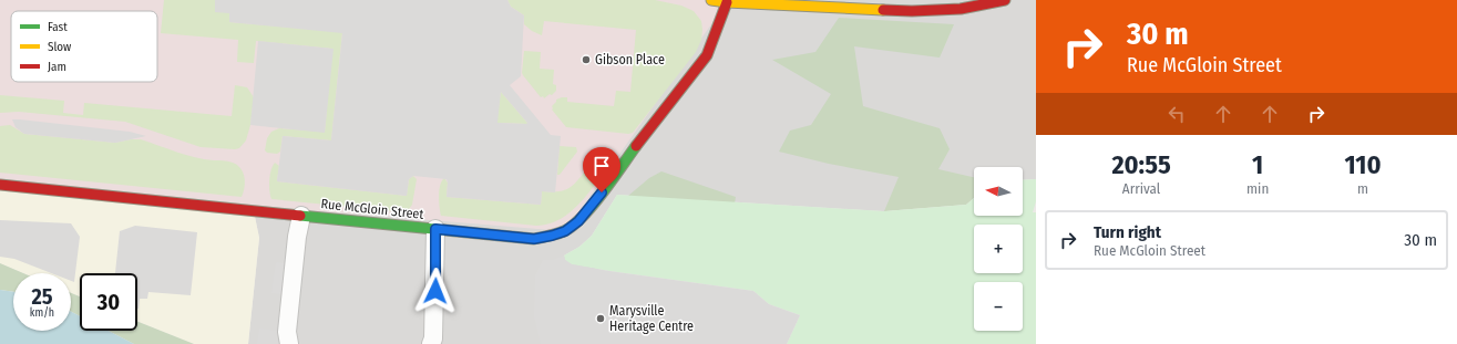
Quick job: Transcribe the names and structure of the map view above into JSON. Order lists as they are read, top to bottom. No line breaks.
{"streets":{"street":["Rue McGloin Street"]},"places":["Gibson Place","Marysville Heritage Centre"],"legend":["Fast","Slow","Jam"],"north":"left","page":{"turn":["30 m","Rue McGloin Street"],"eta":["20:55","Arrival","1","min","110","m"],"map_buttons":["+","−"],"list":[{"name":"Turn right","note":"Rue McGloin Street","value":"30 m"}],"speed":"25 km/h","limit":"30"}}
